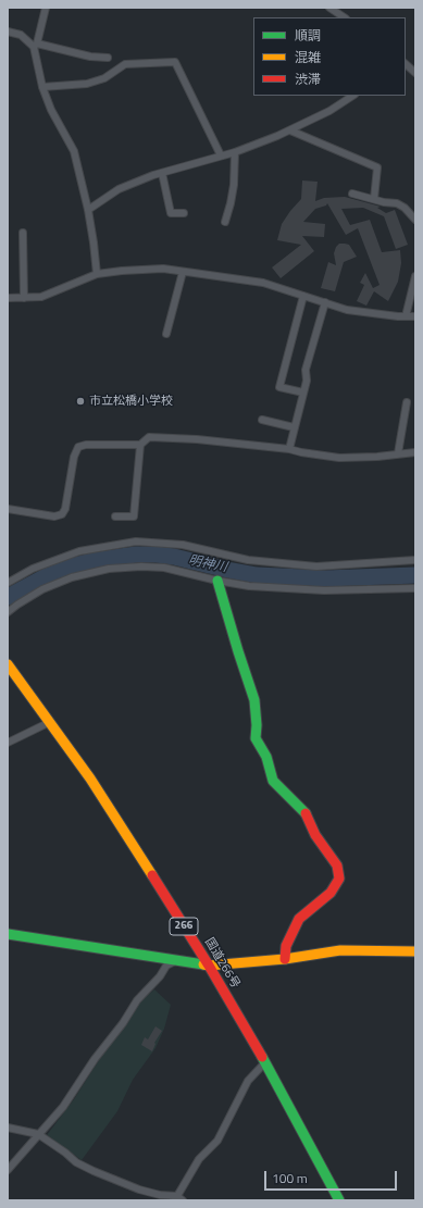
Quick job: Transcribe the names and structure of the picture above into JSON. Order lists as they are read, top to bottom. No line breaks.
{"streets":{"main road":["266","国道266号"]},"water":["明神川"],"places":["市立松橋小学校"],"legend":["順調","混雑","渋滞"],"scale_bar":"100 m"}
